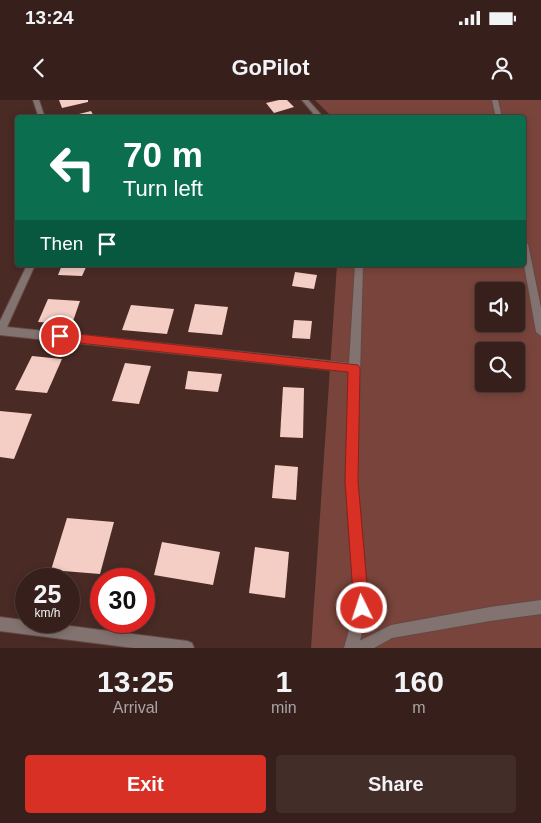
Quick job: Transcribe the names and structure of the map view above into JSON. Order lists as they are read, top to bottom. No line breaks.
{"page":{"status":"13:24","header":"GoPilot","turn":["70 m","Turn left"],"then":"Then","speed":"25 km/h","limit":"30","eta":["13:25","Arrival","1","min","160","m"],"buttons":["Exit","Share"]}}
